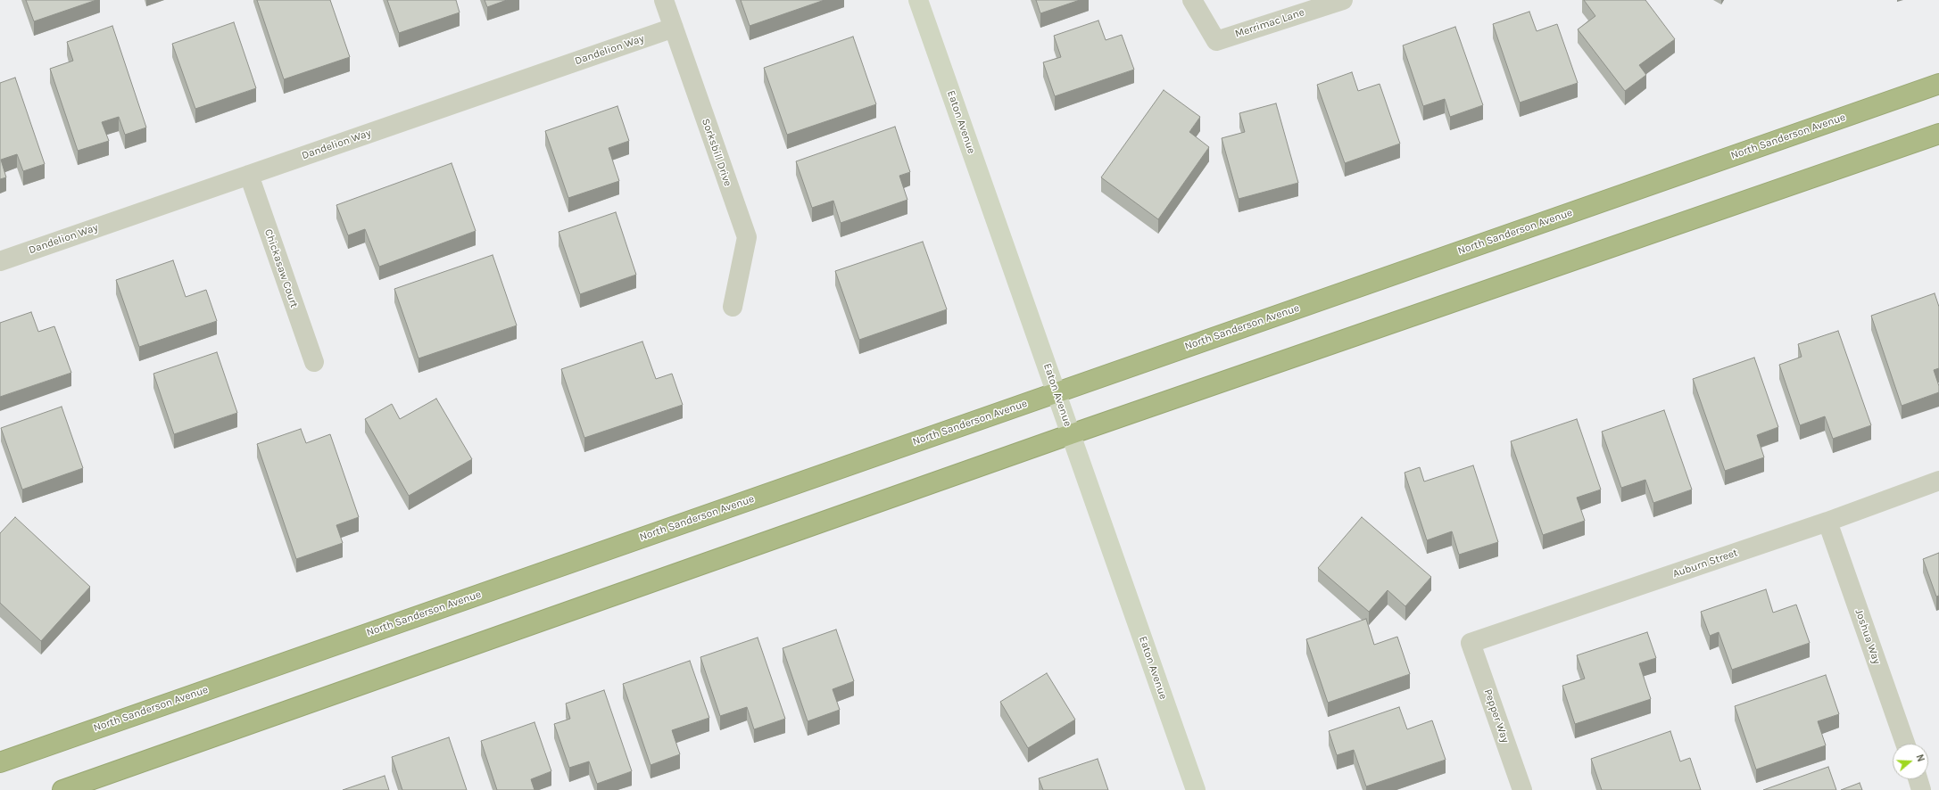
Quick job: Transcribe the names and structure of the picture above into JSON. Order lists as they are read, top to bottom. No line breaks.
{"streets":{"highway":["North Sanderson Avenue"],"street":["Merrimac Lane","Dandelion Way","Eaton Avenue","Sorksbill Drive","Chickasaw Court","Auburn Street","Joshua Way","Pepper Way"]},"crossings":[["Dandelion Way","Sorksbill Drive"],["Dandelion Way","Chickasaw Court"],["Eaton Avenue","North Sanderson Avenue"],["Auburn Street","Joshua Way"],["Auburn Street","Pepper Way"]],"north":"right"}
